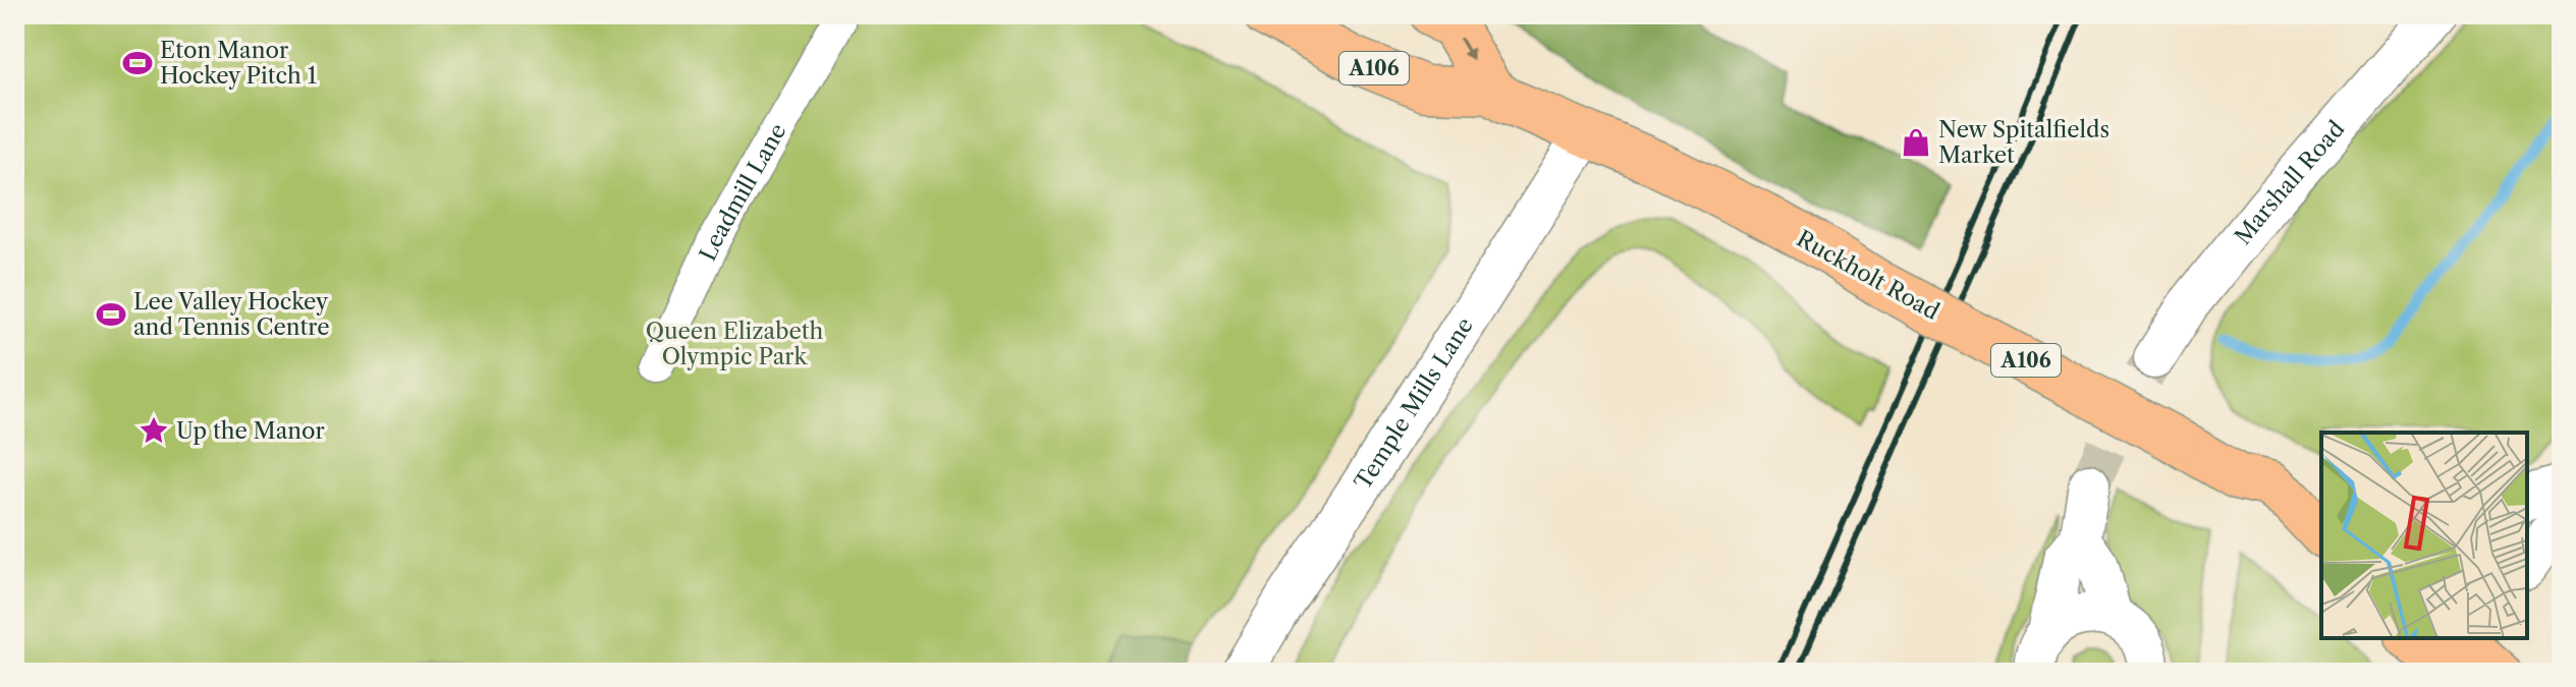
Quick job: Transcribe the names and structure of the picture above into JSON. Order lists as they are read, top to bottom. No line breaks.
{"streets":{"main road":["A106","Ruckholt Road"],"street":["Marshall Road","Leadmill Lane","Temple Mills Lane"]},"crossings":[["Ruckholt Road","Temple Mills Lane"]],"parks":["Queen Elizabeth Olympic Park"],"places":{"sports":["Eton Manor Hockey Pitch 1","Lee Valley Hockey and Tennis Centre"],"shop":["New Spitalfields Market"],"place":["Up the Manor"]}}
